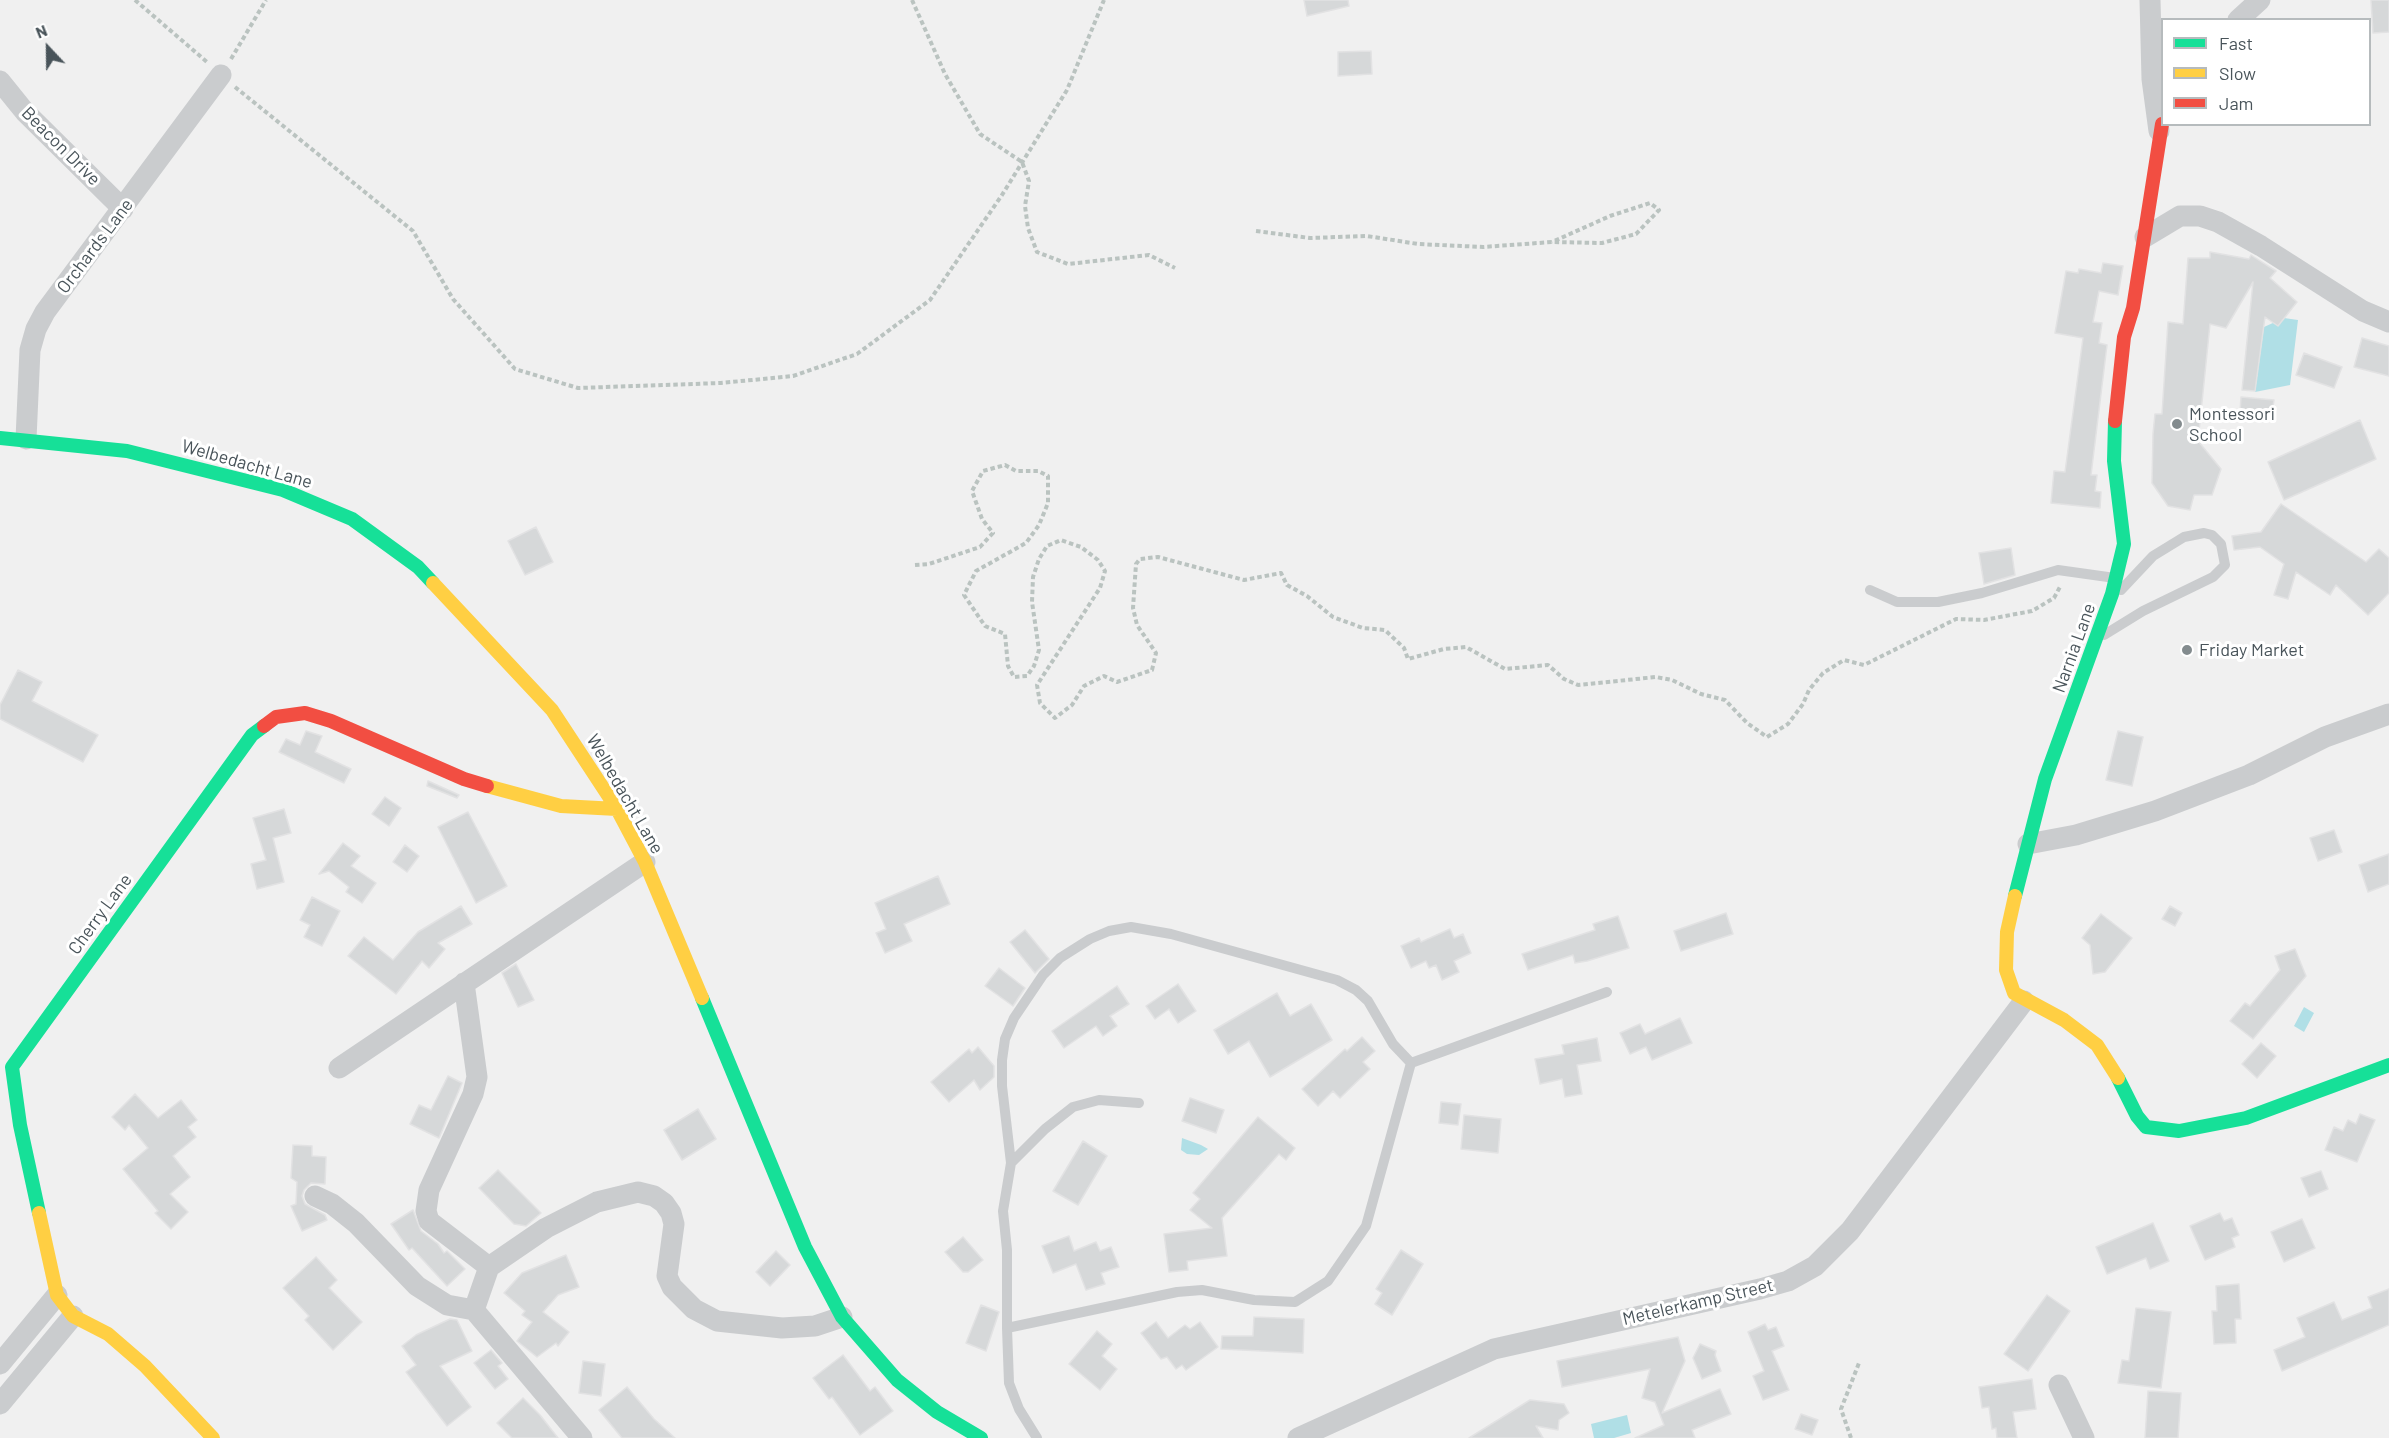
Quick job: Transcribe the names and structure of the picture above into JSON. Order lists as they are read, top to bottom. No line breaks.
{"streets":{"street":["Beacon Drive","Orchards Lane","Welbedacht Lane","Narnia Lane","Cherry Lane","Metelerkamp Street"]},"crossings":[["Beacon Drive","Orchards Lane"],["Orchards Lane","Welbedacht Lane"],["Welbedacht Lane","Cherry Lane"],["Narnia Lane","Metelerkamp Street"]],"places":["Montessori School","Friday Market"],"legend":["Fast","Slow","Jam"],"north":"top"}
